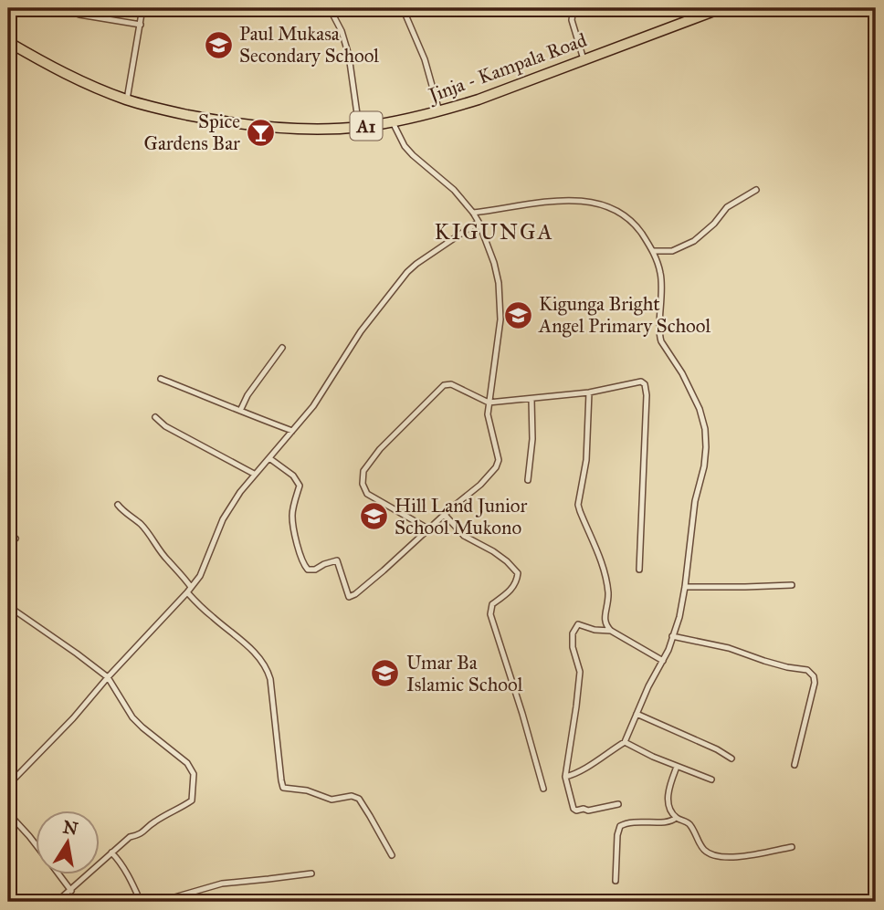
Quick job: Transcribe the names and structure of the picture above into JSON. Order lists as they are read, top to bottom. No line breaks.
{"streets":{"highway":["Jinja - Kampala Road","A1"]},"districts":["KIGUNGA"],"places":{"school or university":["Paul Mukasa Secondary School","Kigunga Bright Angel Primary School","Hill Land Junior School Mukono","Umar Ba Islamic School"],"bar":["Spice Gardens Bar"]},"north":"top"}
